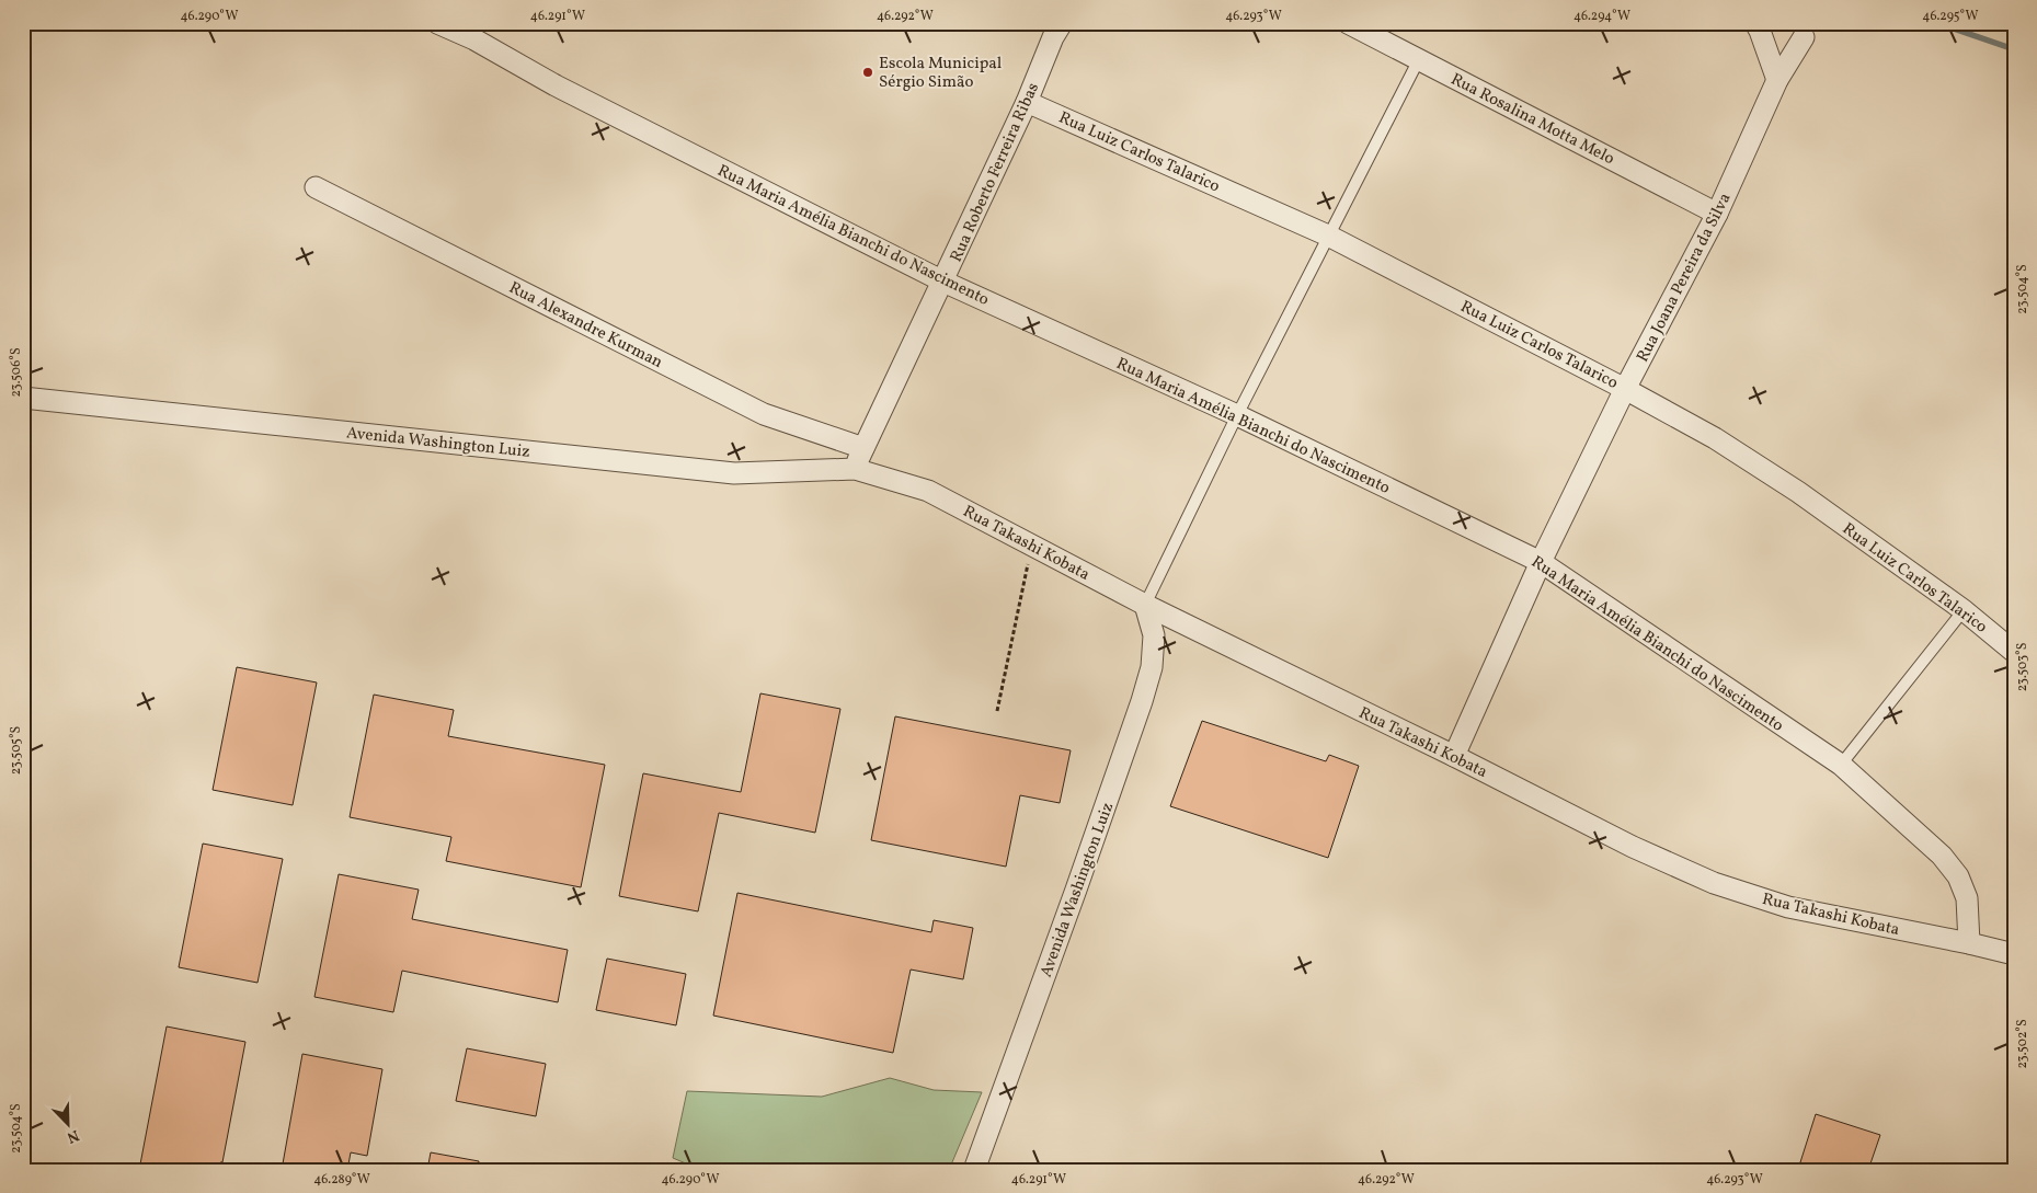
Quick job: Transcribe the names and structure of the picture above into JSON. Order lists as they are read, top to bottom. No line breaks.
{"streets":{"street":["Rua Rosalina Motta Melo","Rua Luiz Carlos Talarico","Rua Roberto Ferreira Ribas","Rua Maria Amélia Bianchi do Nascimento","Rua Joana Pereira da Silva","Rua Alexandre Kurman","Avenida Washington Luiz","Rua Takashi Kobata"]},"crossings":[["Rua Rosalina Motta Melo","Rua Joana Pereira da Silva"],["Rua Luiz Carlos Talarico","Rua Roberto Ferreira Ribas"],["Rua Luiz Carlos Talarico","Rua Joana Pereira da Silva"],["Rua Roberto Ferreira Ribas","Rua Maria Amélia Bianchi do Nascimento"],["Rua Roberto Ferreira Ribas","Rua Alexandre Kurman"],["Rua Roberto Ferreira Ribas","Avenida Washington Luiz"],["Rua Roberto Ferreira Ribas","Rua Takashi Kobata"],["Rua Maria Amélia Bianchi do Nascimento","Rua Joana Pereira da Silva"],["Rua Maria Amélia Bianchi do Nascimento","Rua Takashi Kobata"],["Rua Joana Pereira da Silva","Rua Takashi Kobata"],["Avenida Washington Luiz","Rua Takashi Kobata"]],"places":["Escola Municipal Sérgio Simão"],"north":"bottom right","coordinates":["46.290°W","46.291°W","46.292°W","46.293°W","46.294°W","46.295°W","23.504°S","23.506°S","23.503°S","23.505°S","23.502°S","46.289°W"]}
